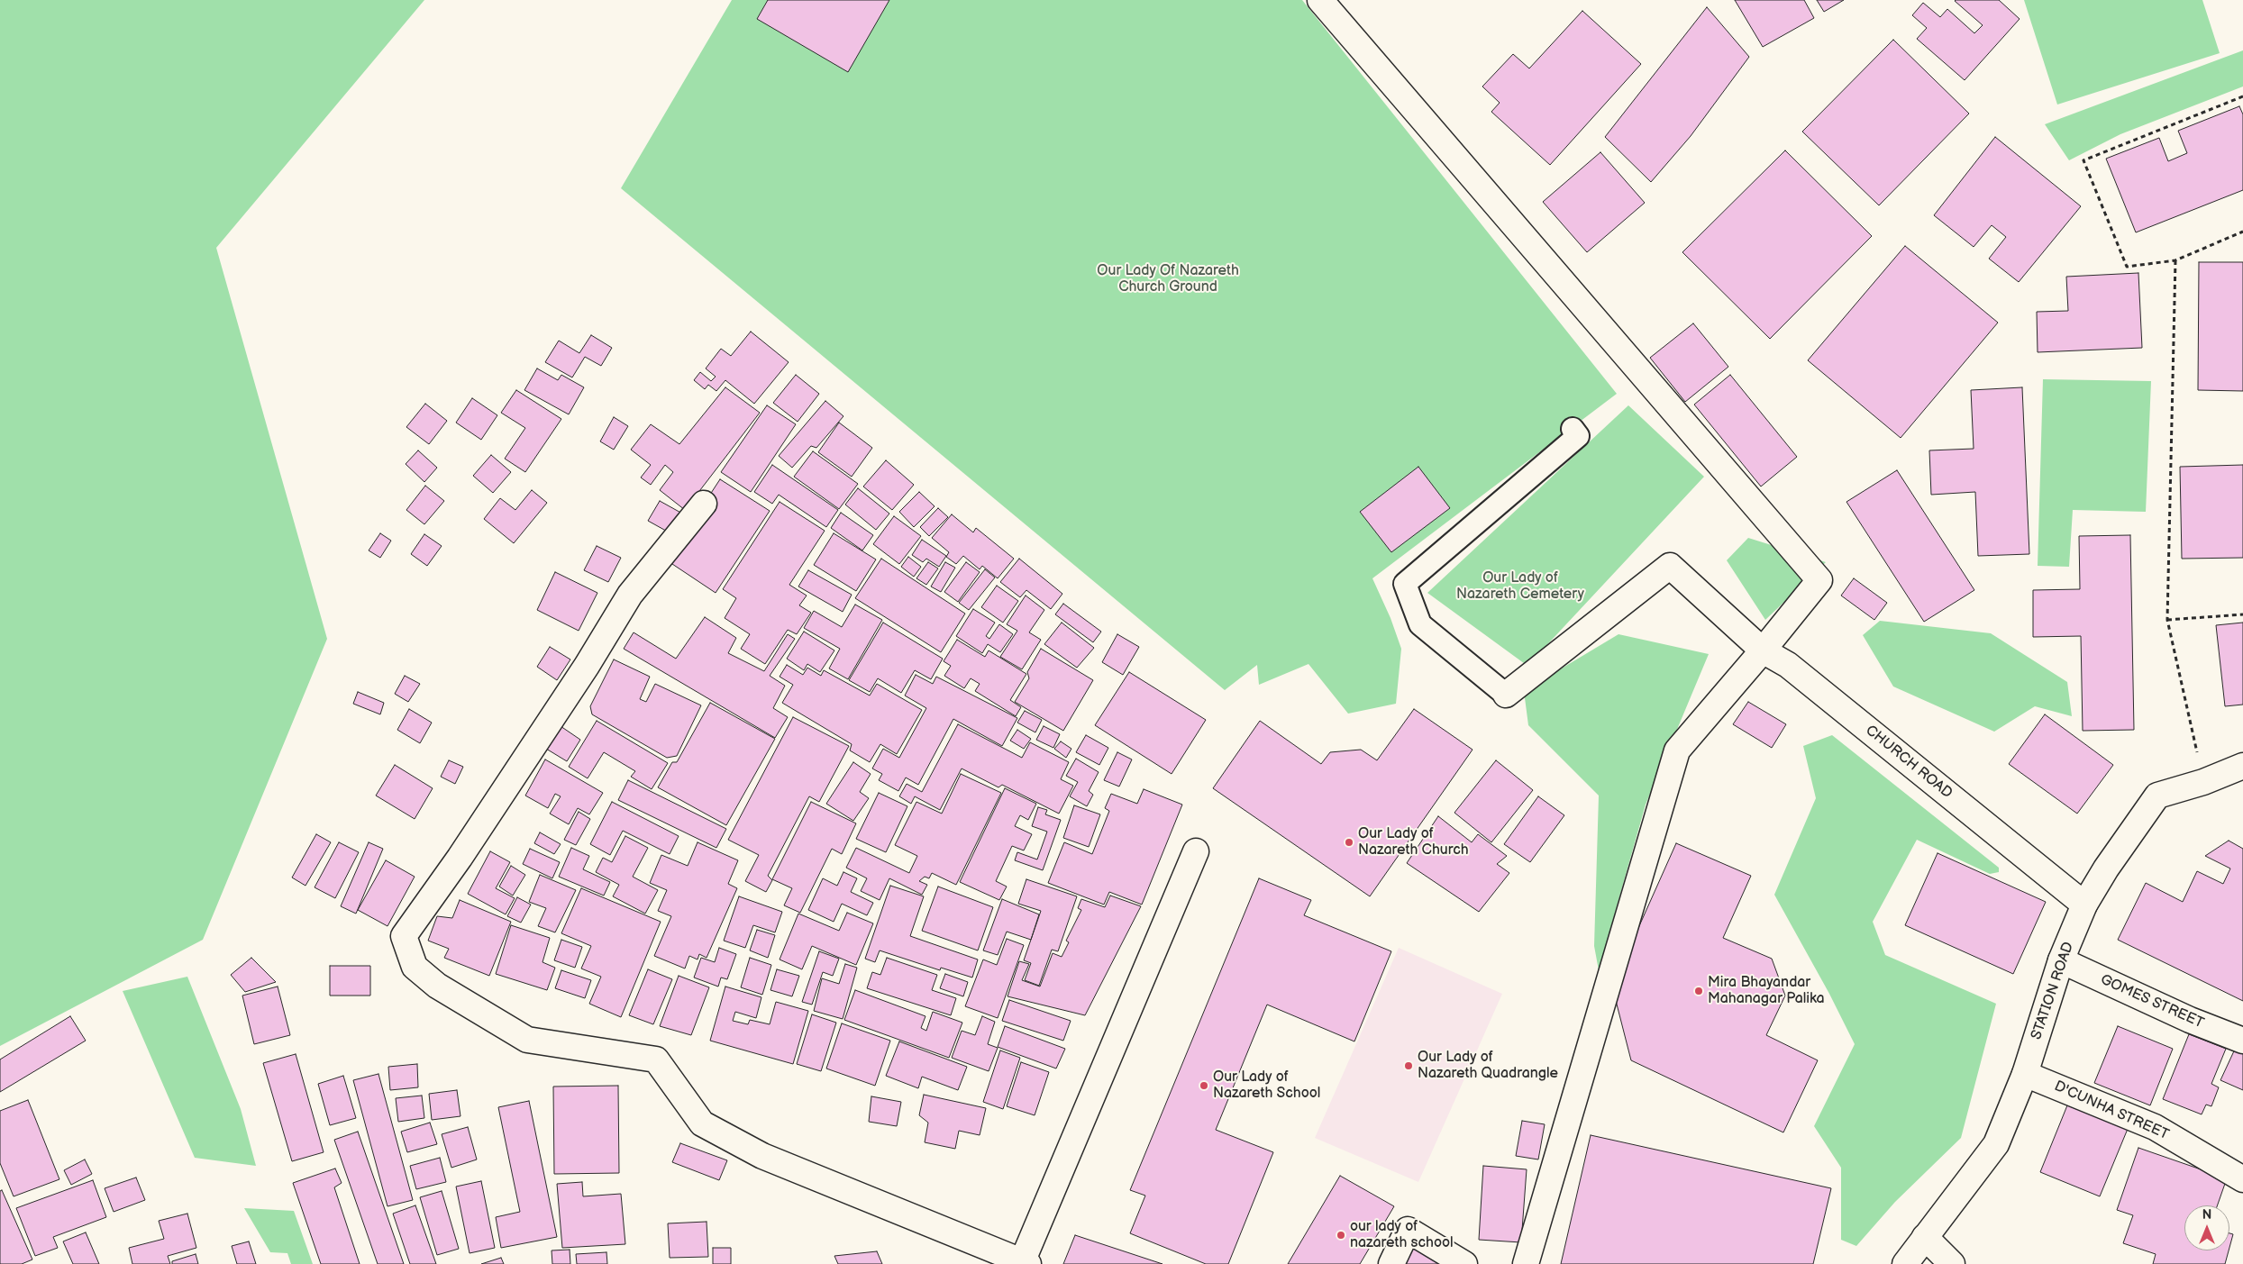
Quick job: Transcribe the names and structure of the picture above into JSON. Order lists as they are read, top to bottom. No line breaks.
{"streets":{"street":["CHURCH ROAD","STATION ROAD","GOMES STREET","D'CUNHA STREET"]},"crossings":[["CHURCH ROAD","STATION ROAD"],["STATION ROAD","GOMES STREET"],["STATION ROAD","D'CUNHA STREET"]],"parks":["Our Lady Of Nazareth Church Ground","Our Lady of Nazareth Cemetery"],"places":["Our Lady of Nazareth Church","Mira Bhayandar Mahanagar Palika","Our Lady of Nazareth Quadrangle","Our Lady of Nazareth School","our lady of nazareth school"],"north":"top"}
